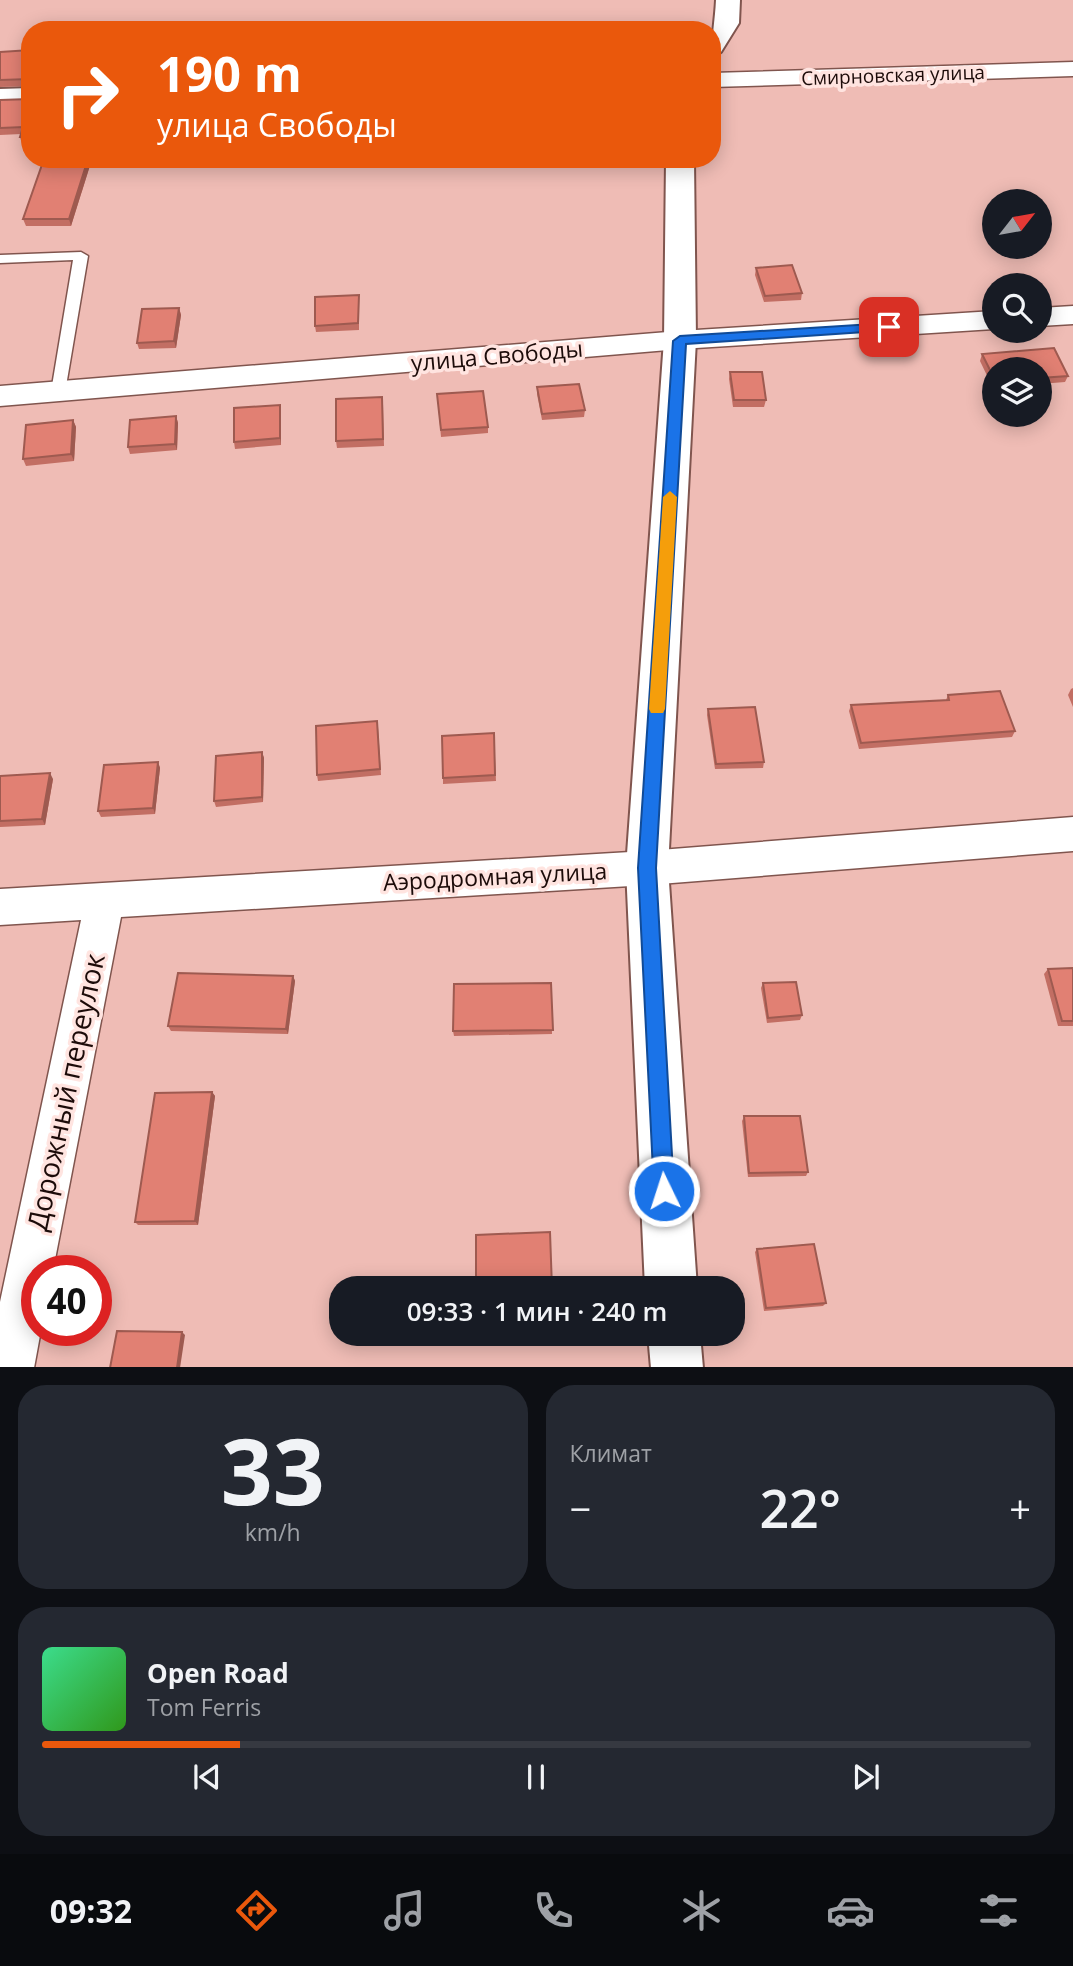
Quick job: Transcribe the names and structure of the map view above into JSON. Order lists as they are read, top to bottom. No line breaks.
{"streets":{"street":["Смирновская улица","улица Свободы","Аэродромная улица","Дорожный переулок"]},"crossings":[["Аэродромная улица","Дорожный переулок"]],"north":"top right","page":{"turn":["190 m","улица Свободы"],"limit":"40","trip":"09:33 · 1 мин · 240 m","tile":[["33","km/h"],"Климат"],"heat":["−","22°","+"],"song":["Open Road","Tom Ferris"],"tabs":"09:32"}}
